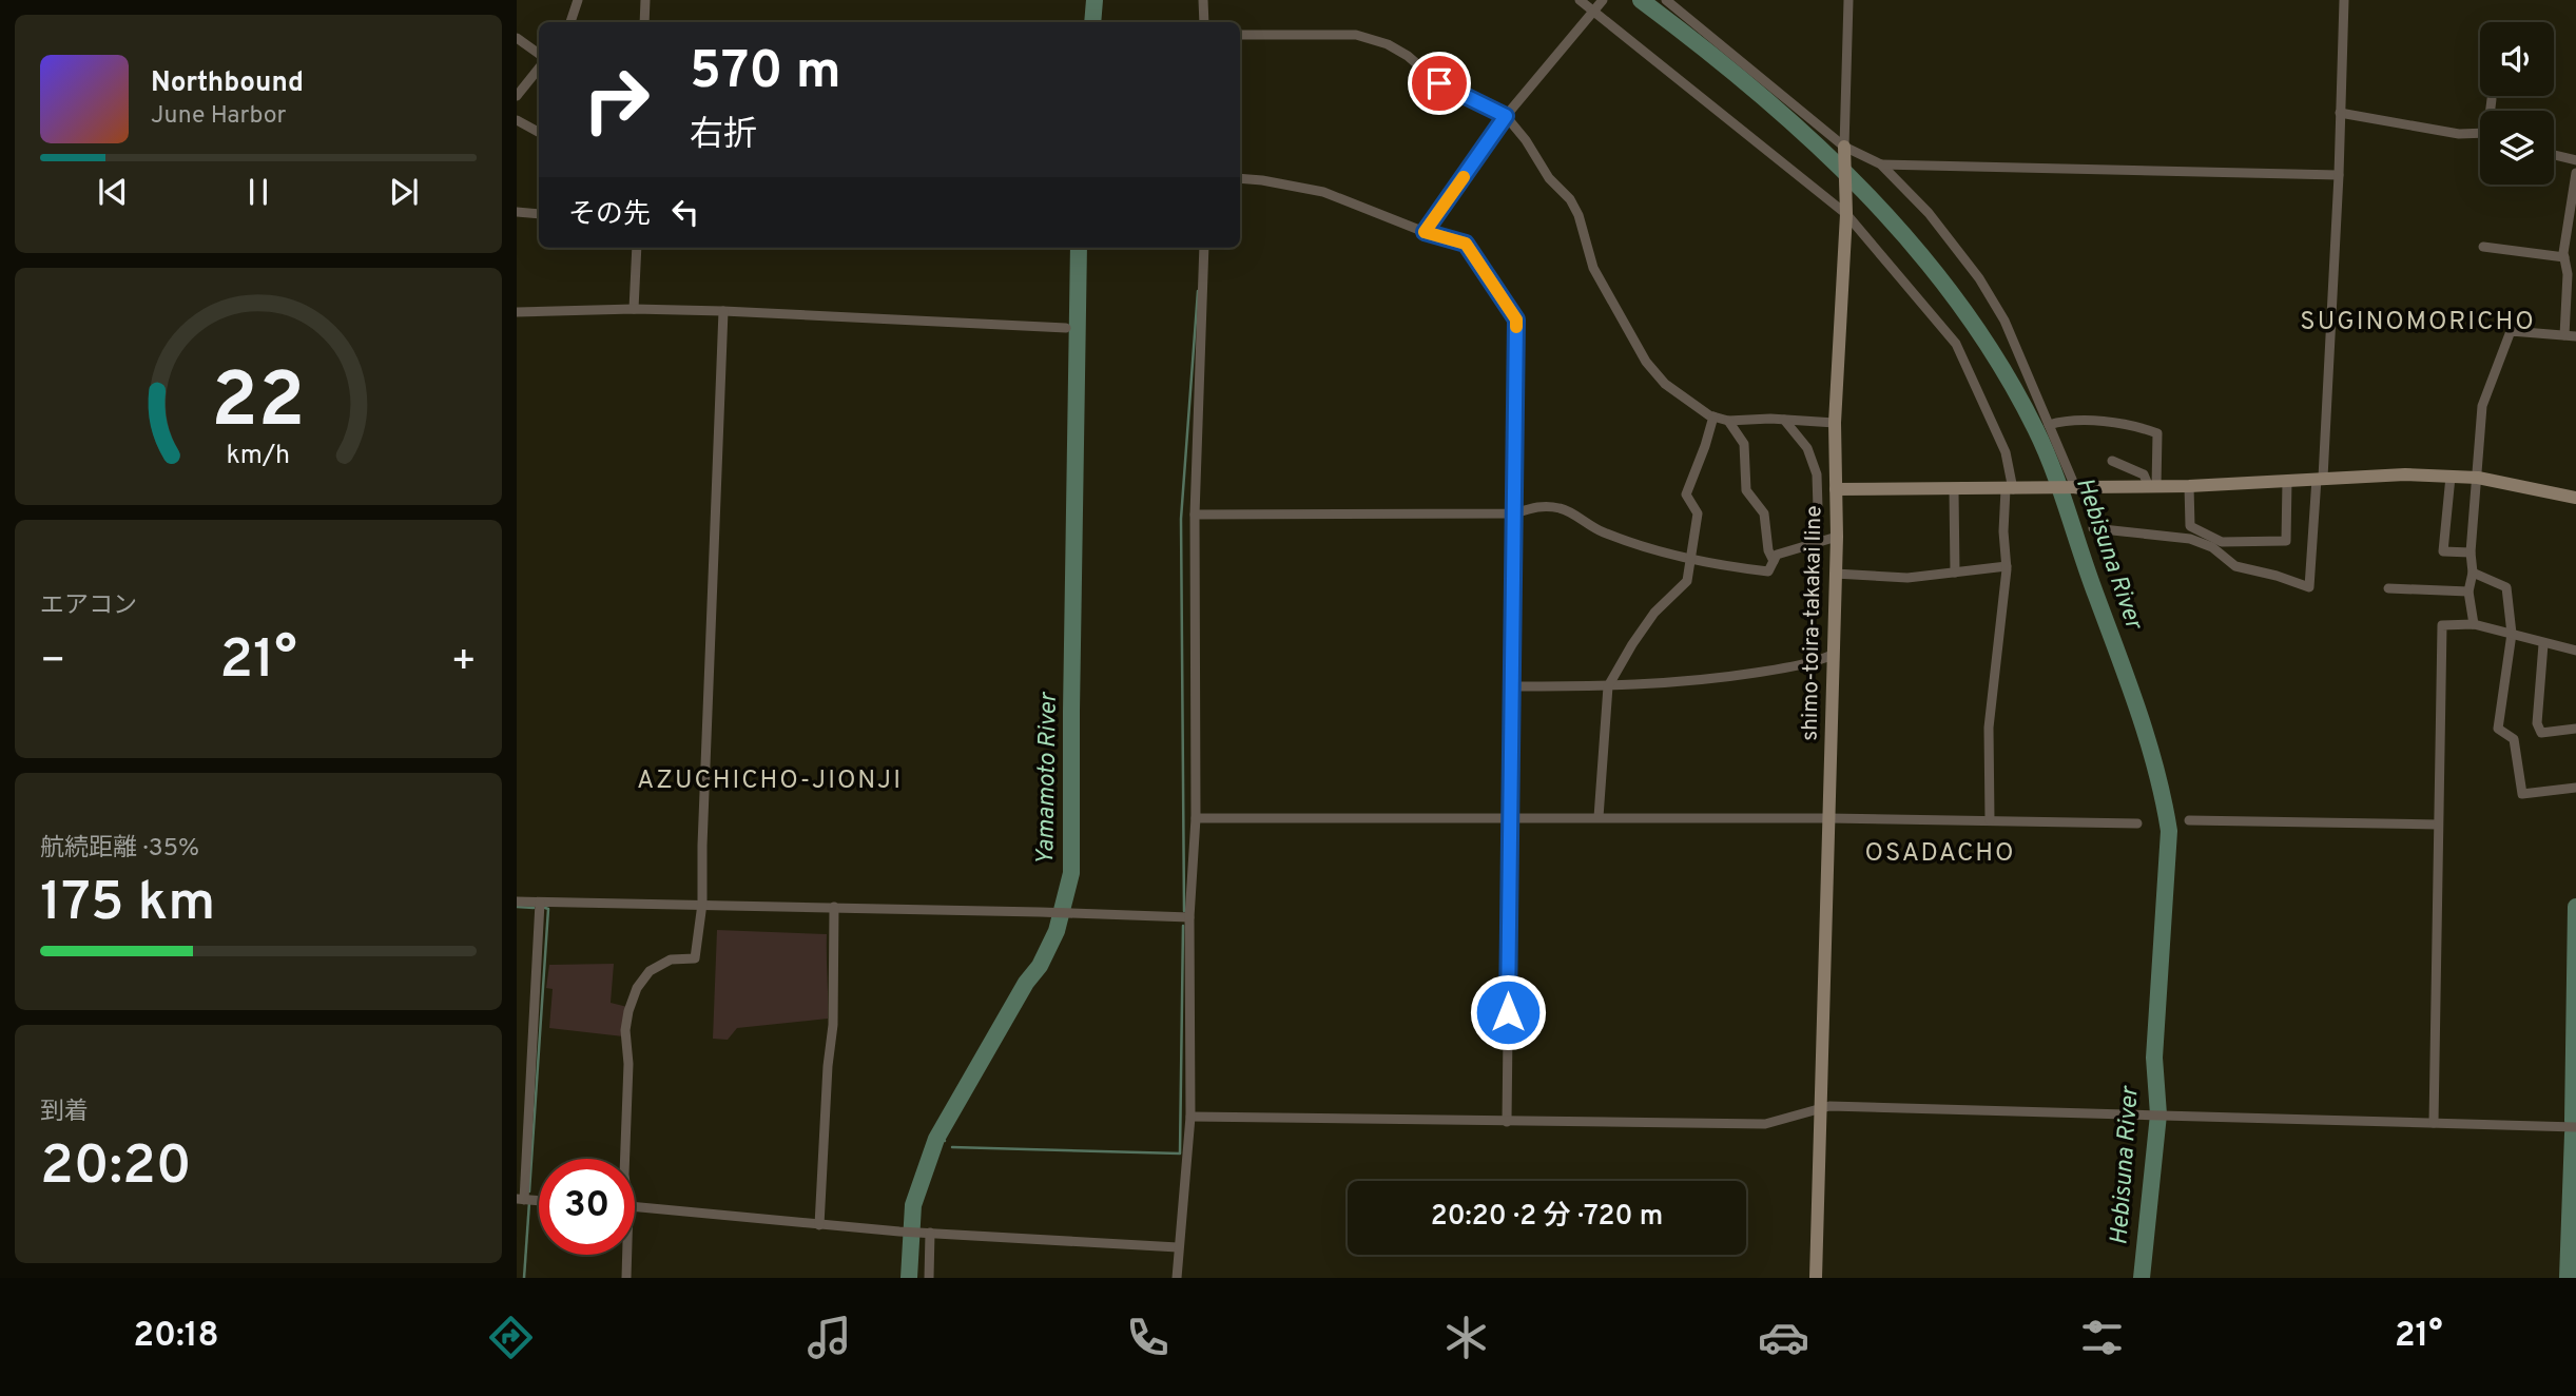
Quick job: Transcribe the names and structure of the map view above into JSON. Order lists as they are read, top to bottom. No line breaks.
{"streets":{"main road":["shimo-toira-takakai line"]},"districts":["SUGINOMORICHO","AZUCHICHO-JIONJI","OSADACHO"],"water":["Hebisuna River","Yamamoto River"],"page":{"turn":["570 m","右折"],"song":["Northbound","June Harbor"],"then":"その先","tile":["エアコン",["航続距離 · 35%","175 km"],["到着","20:20"]],"heat":["−","21°","+"],"limit":"30","trip":"20:20 · 2 分 · 720 m","tabs":["20:18","21°"],"gauge":["22","km/h"]}}
